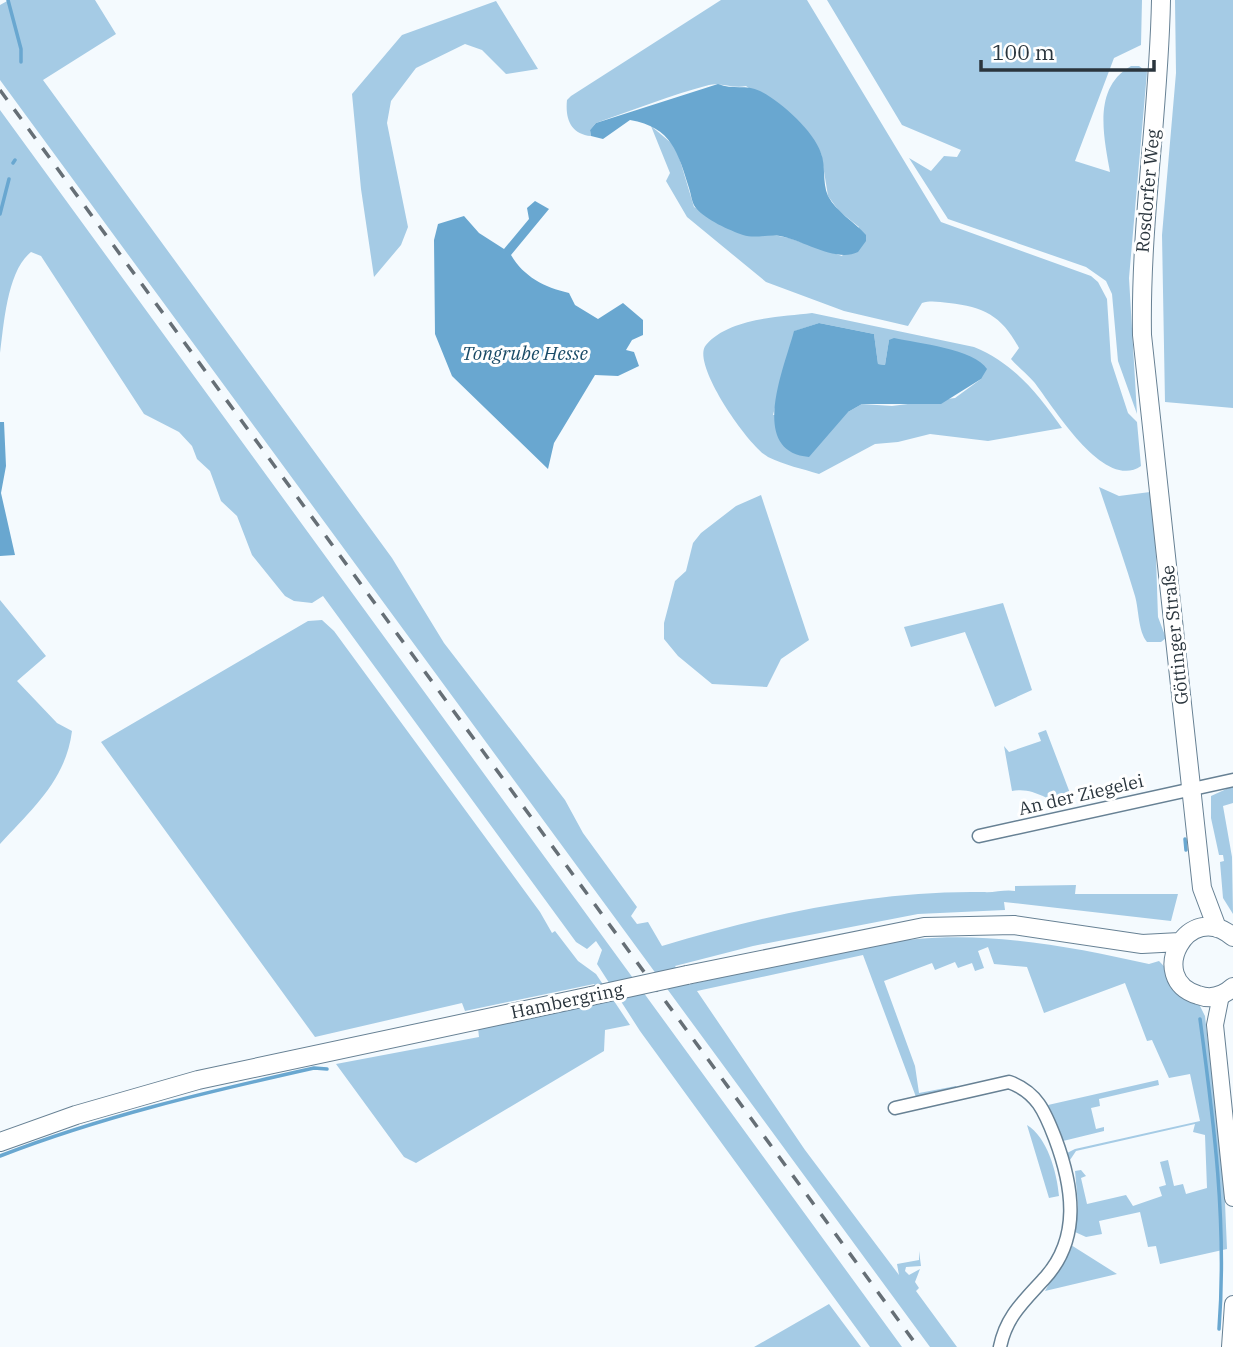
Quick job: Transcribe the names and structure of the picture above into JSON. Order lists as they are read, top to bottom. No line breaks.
{"streets":{"main road":["Rosdorfer Weg","Göttinger Straße","Hambergring"],"street":["An der Ziegelei"]},"crossings":[["Rosdorfer Weg","Göttinger Straße"],["Göttinger Straße","An der Ziegelei"]],"water":["Tongrube Hesse"],"scale_bar":"100 m"}
